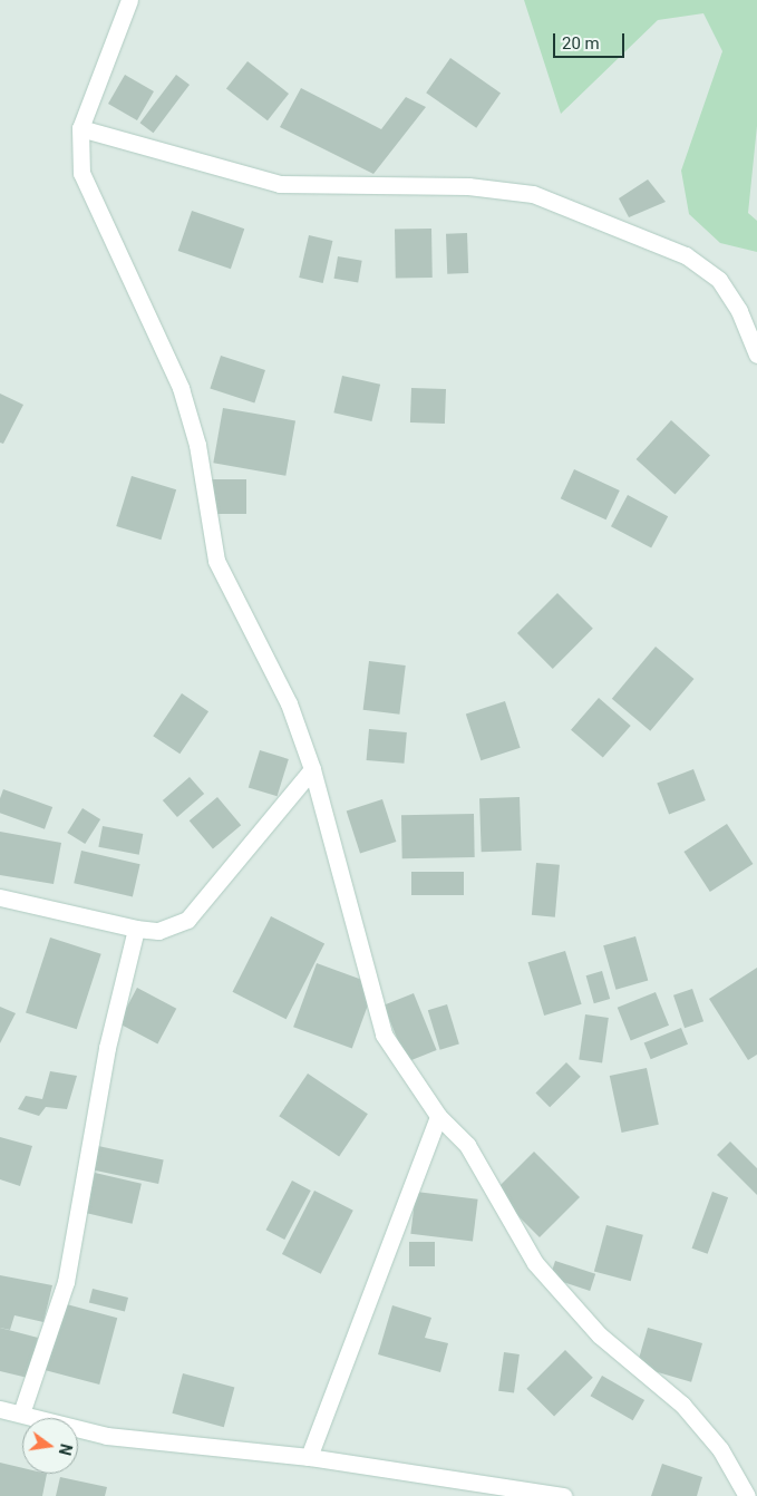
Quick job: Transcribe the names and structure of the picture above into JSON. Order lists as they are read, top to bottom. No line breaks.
{"scale_bar":"20 m","north":"right"}
